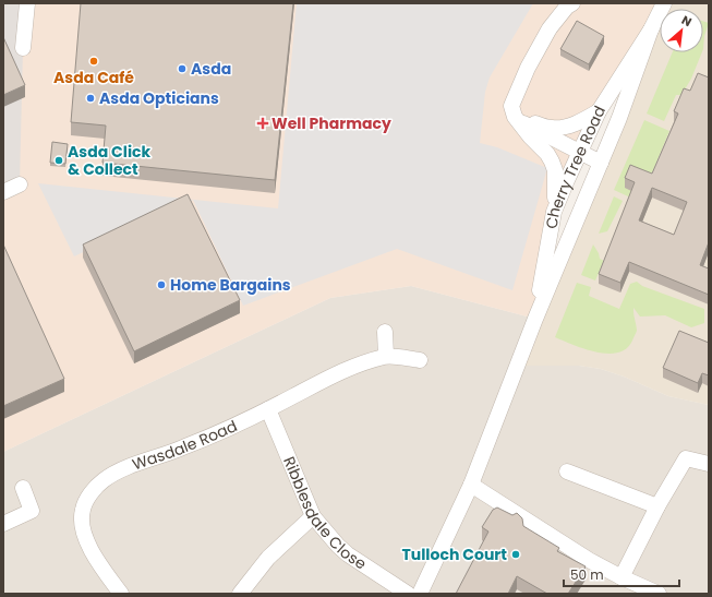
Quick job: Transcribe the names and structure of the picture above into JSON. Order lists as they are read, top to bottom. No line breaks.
{"streets":{"street":["Cherry Tree Road","Wasdale Road","Ribblesdale Close"]},"crossings":[["Wasdale Road","Ribblesdale Close"]],"places":{"other":["Asda Café","Asda","Asda Opticians","Asda Click & Collect","Home Bargains","Tulloch Court"],"health":["Well Pharmacy"]},"scale_bar":"50 m","north":"top right"}
